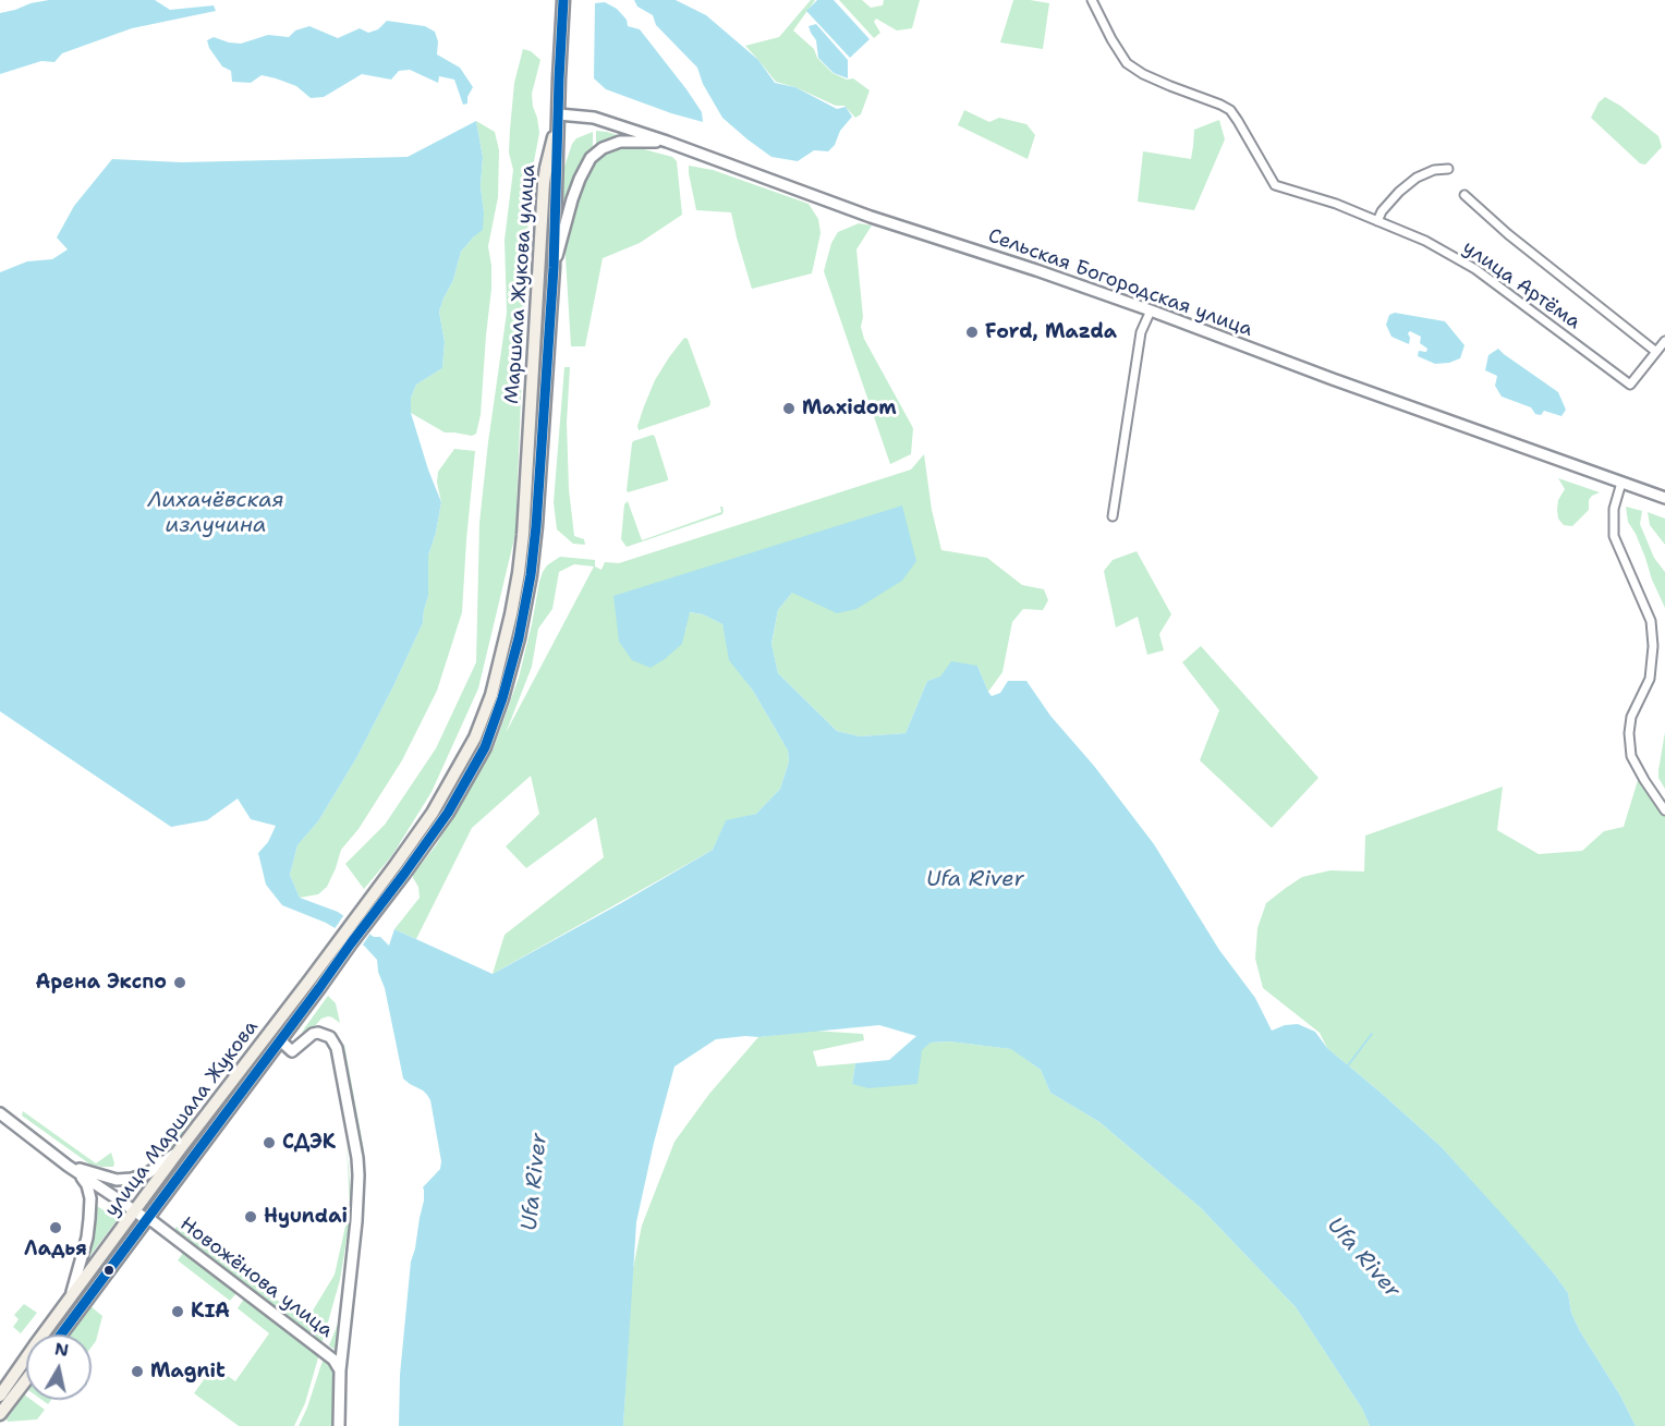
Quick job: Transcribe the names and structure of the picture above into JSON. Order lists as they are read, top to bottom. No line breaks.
{"streets":{"main road":["Сельская Богородская улица","Маршала Жукова улица","улица Маршала Жукова","Новожёнова улица"],"street":["улица Артёма"]},"crossings":[["Сельская Богородская улица","Маршала Жукова улица"],["Маршала Жукова улица","улица Маршала Жукова"],["улица Маршала Жукова","Новожёнова улица"]],"water":["Лихачёвская излучина","Ufa River"],"places":["Ford, Mazda","Maxidom","Арена Экспо","СДЭК","Hyundai","Ладья","KIA","Magnit"],"north":"top"}
